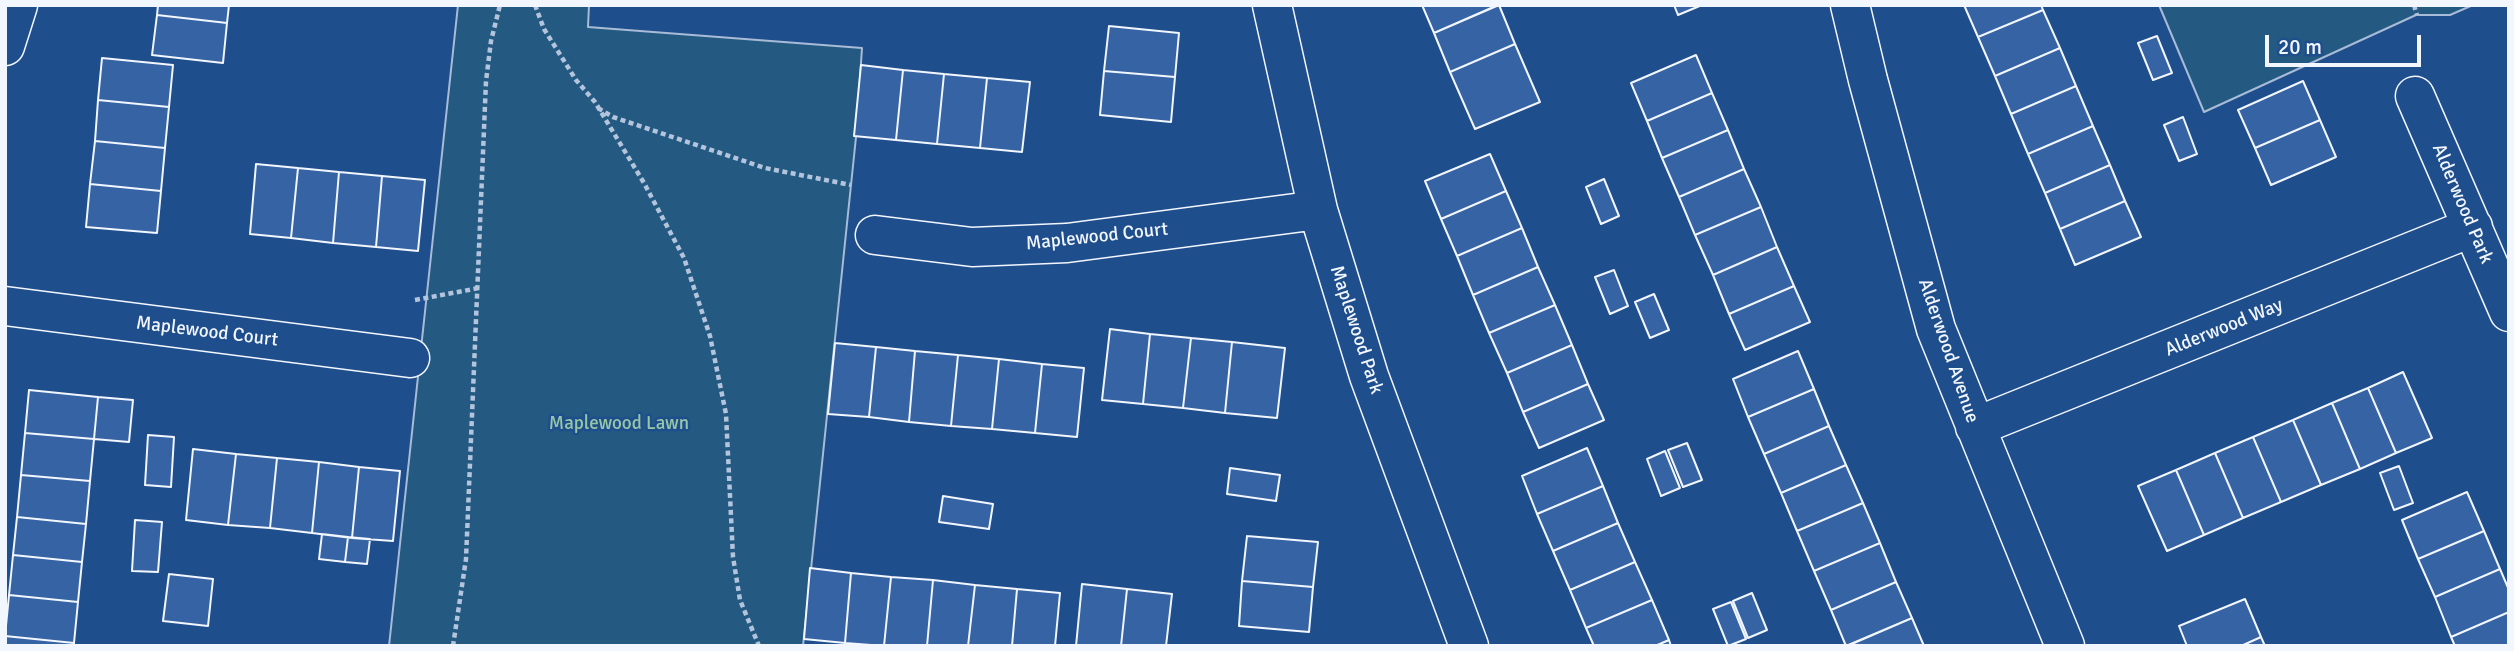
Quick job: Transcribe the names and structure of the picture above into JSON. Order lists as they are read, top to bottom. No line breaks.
{"streets":{"street":["Alderwood Park","Maplewood Court","Alderwood Way","Maplewood Park","Alderwood Avenue"]},"crossings":[["Alderwood Park","Alderwood Way"],["Maplewood Court","Maplewood Park"],["Alderwood Way","Alderwood Avenue"]],"parks":["Maplewood Lawn"],"scale_bar":"20 m"}
